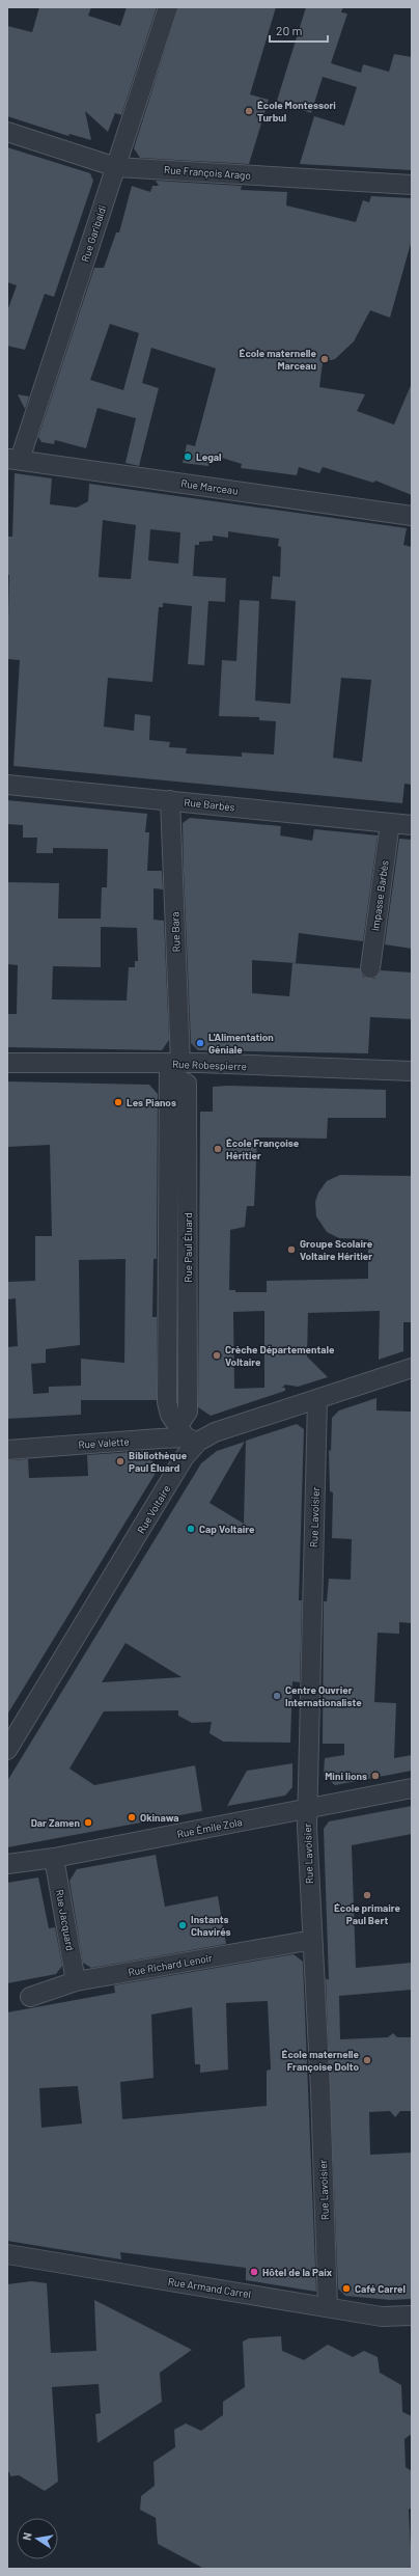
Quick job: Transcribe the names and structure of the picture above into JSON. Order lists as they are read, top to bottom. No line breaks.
{"streets":{"street":["Rue François Arago","Rue Garibaldi","Rue Marceau","Rue Barbès","Impasse Barbès","Rue Bara","Rue Robespierre","Rue Paul Éluard","Rue Valette","Rue Voltaire","Rue Lavoisier","Rue Émile Zola","Rue Jacquard","Rue Richard Lenoir","Rue Armand Carrel"]},"crossings":[["Rue François Arago","Rue Garibaldi"],["Rue Garibaldi","Rue Marceau"],["Rue Barbès","Impasse Barbès"],["Rue Barbès","Rue Bara"],["Rue Bara","Rue Robespierre"],["Rue Bara","Rue Paul Éluard"],["Rue Robespierre","Rue Paul Éluard"],["Rue Paul Éluard","Rue Valette"],["Rue Paul Éluard","Rue Voltaire"],["Rue Valette","Rue Voltaire"],["Rue Voltaire","Rue Lavoisier"],["Rue Lavoisier","Rue Émile Zola"],["Rue Lavoisier","Rue Richard Lenoir"],["Rue Lavoisier","Rue Armand Carrel"],["Rue Émile Zola","Rue Jacquard"],["Rue Jacquard","Rue Richard Lenoir"]],"places":["École Montessori Turbul","École maternelle Marceau","Legal","L'Alimentation Géniale","Les Pianos","École Françoise Héritier","Groupe Scolaire Voltaire Héritier","Crèche Départementale Voltaire","Bibliothèque Paul Éluard","Cap Voltaire","Centre Ouvrier Internationaliste","Mini lions","Okinawa","Dar Zamen","École primaire Paul Bert","Instants Chavirés","École maternelle Françoise Dolto","Hôtel de la Paix","Café Carrel"],"scale_bar":"20 m","north":"left"}
